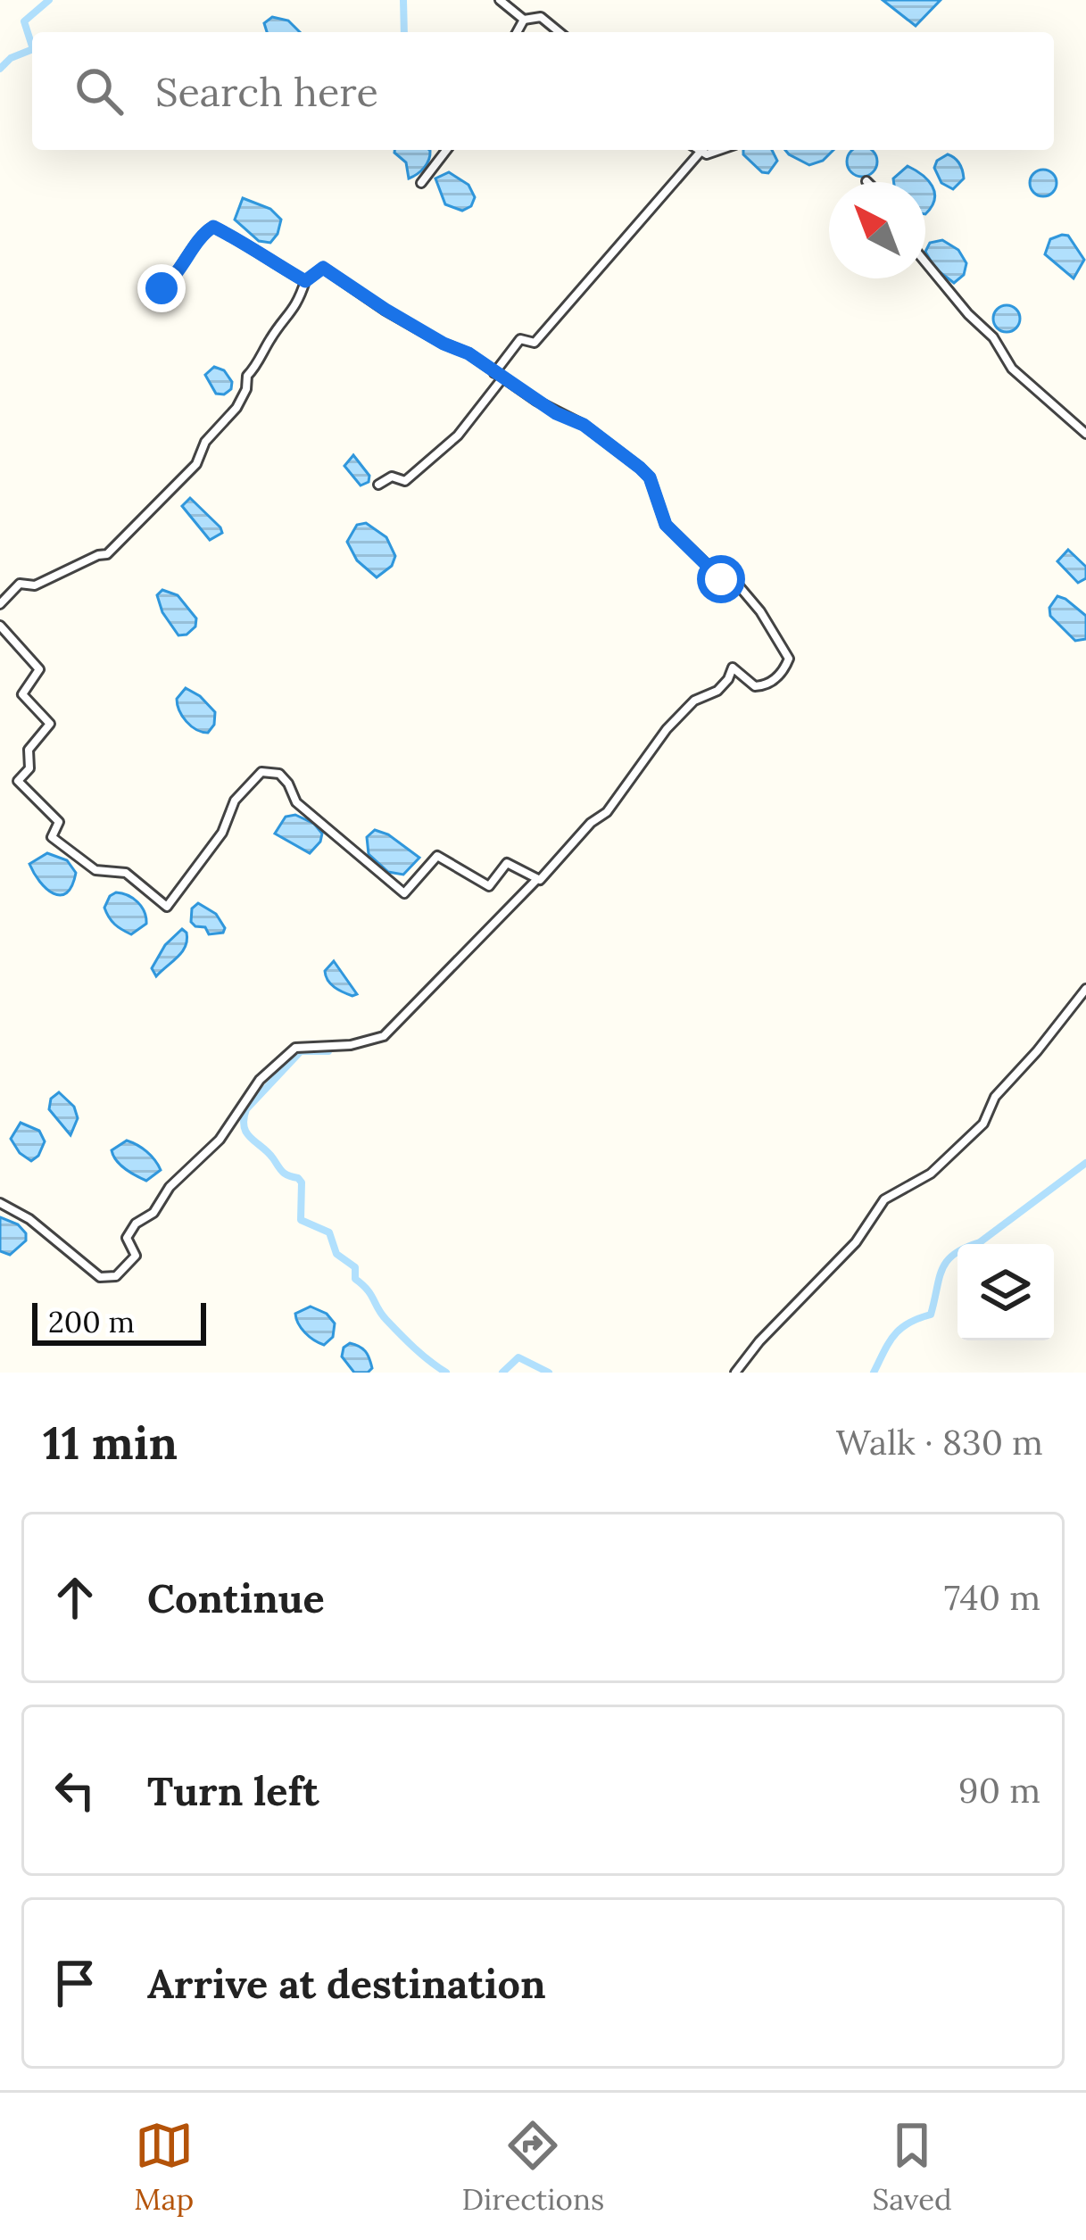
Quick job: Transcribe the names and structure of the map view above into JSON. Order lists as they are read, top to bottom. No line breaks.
{"scale_bar":"200 m","north":"top left","page":{"search":"Search here","scale":"200 m","heading":["11 min","Walk · 830 m"],"list":[["Continue","740 m"],["Turn left","90 m"],"Arrive at destination"],"nav":["Map","Directions","Saved"]}}
